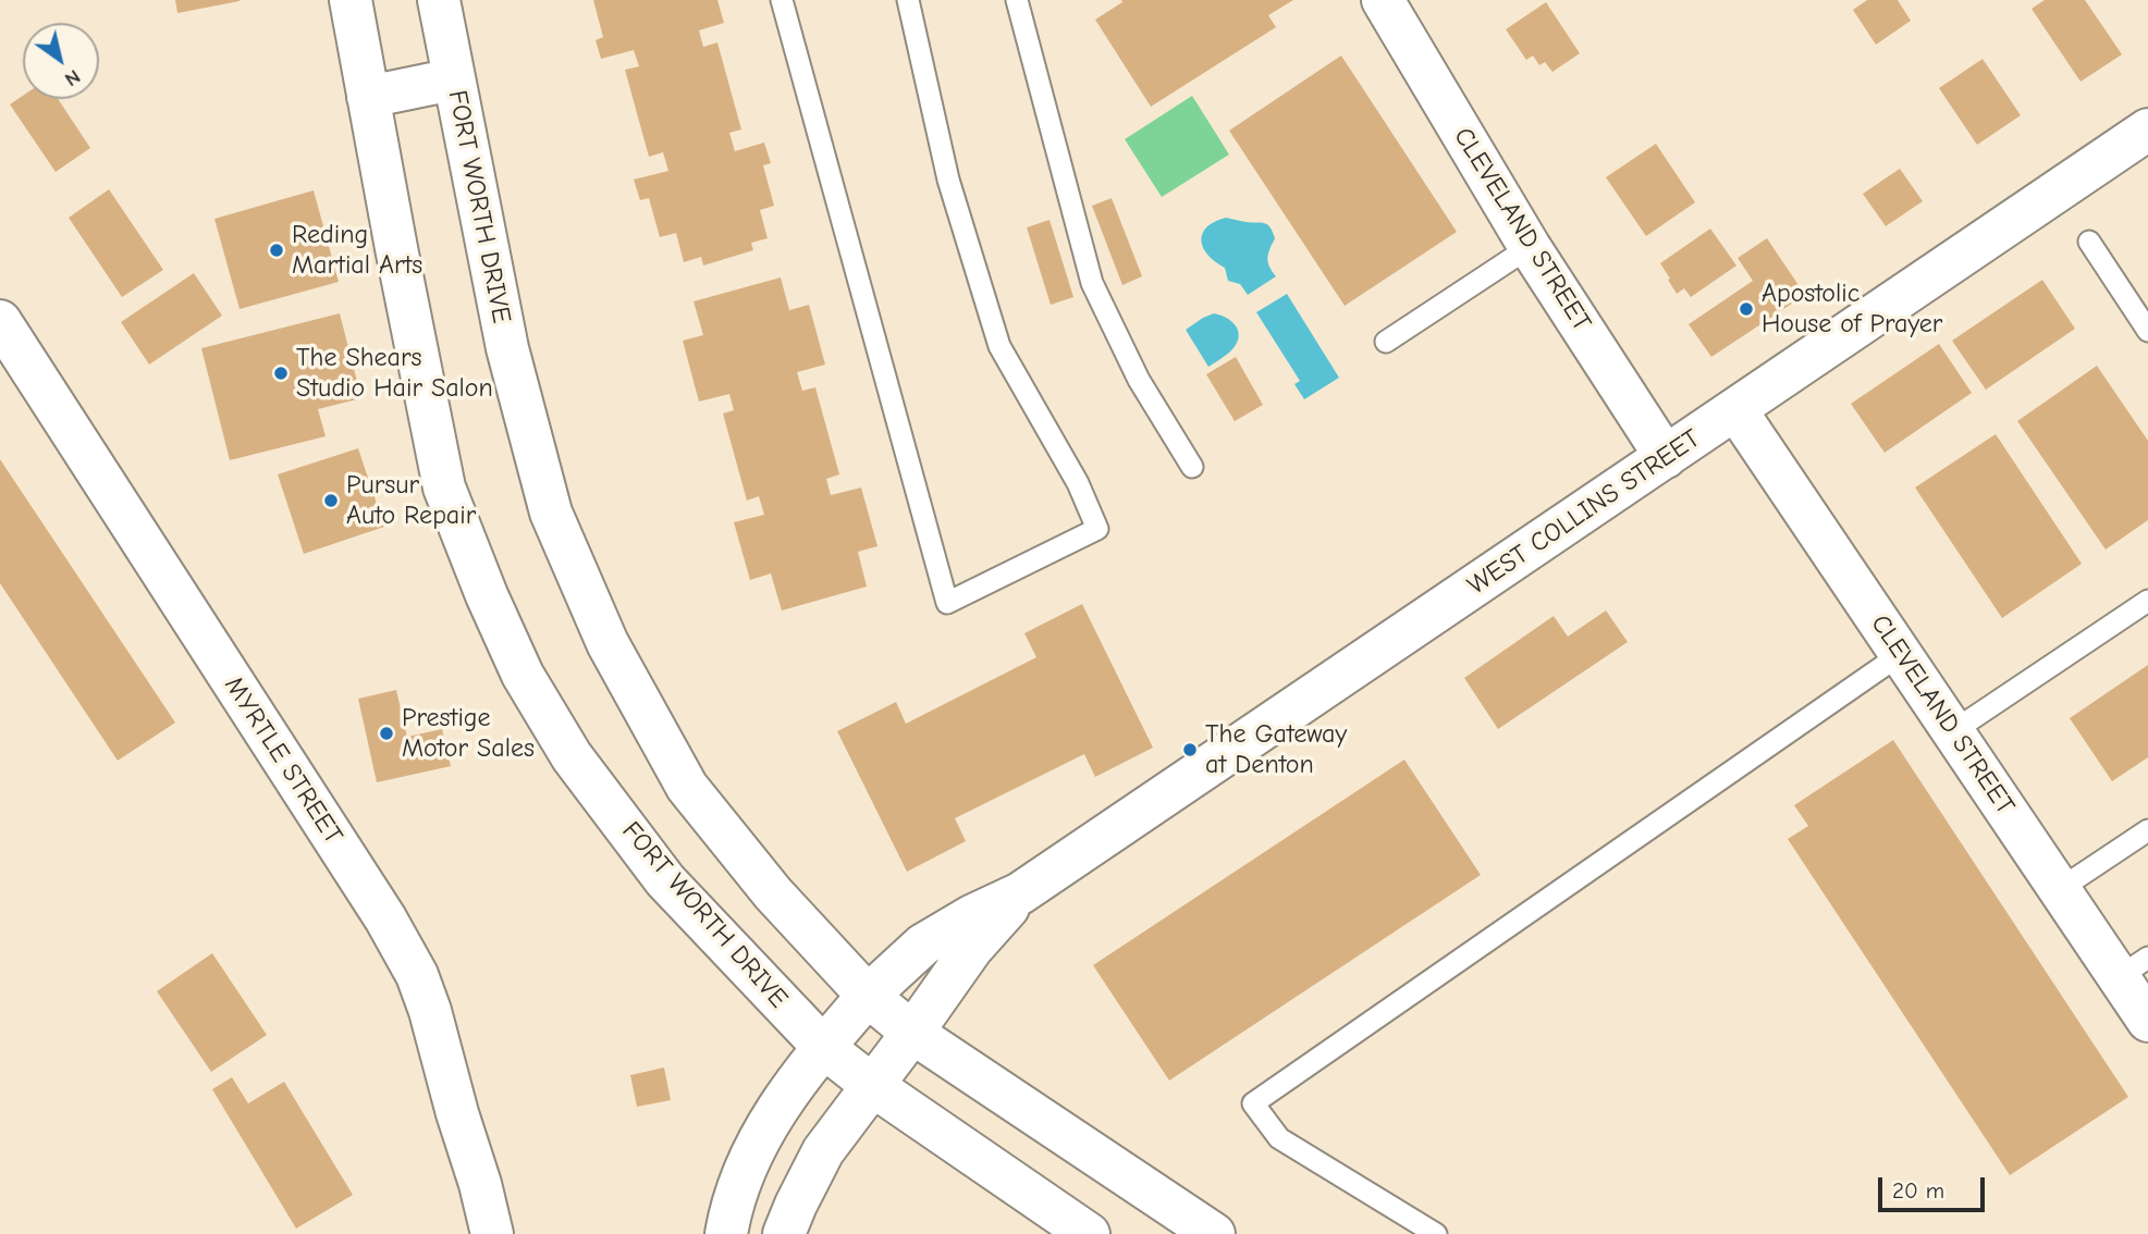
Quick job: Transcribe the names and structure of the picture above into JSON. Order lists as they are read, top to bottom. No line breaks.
{"streets":{"street":["FORT WORTH DRIVE","CLEVELAND STREET","WEST COLLINS STREET","MYRTLE STREET"]},"crossings":[["FORT WORTH DRIVE","WEST COLLINS STREET"],["CLEVELAND STREET","WEST COLLINS STREET"]],"places":["Reding Martial Arts","Apostolic House of Prayer","The Shears Studio Hair Salon","Pursur Auto Repair","Prestige Motor Sales","The Gateway at Denton"],"scale_bar":"20 m","north":"bottom right"}
